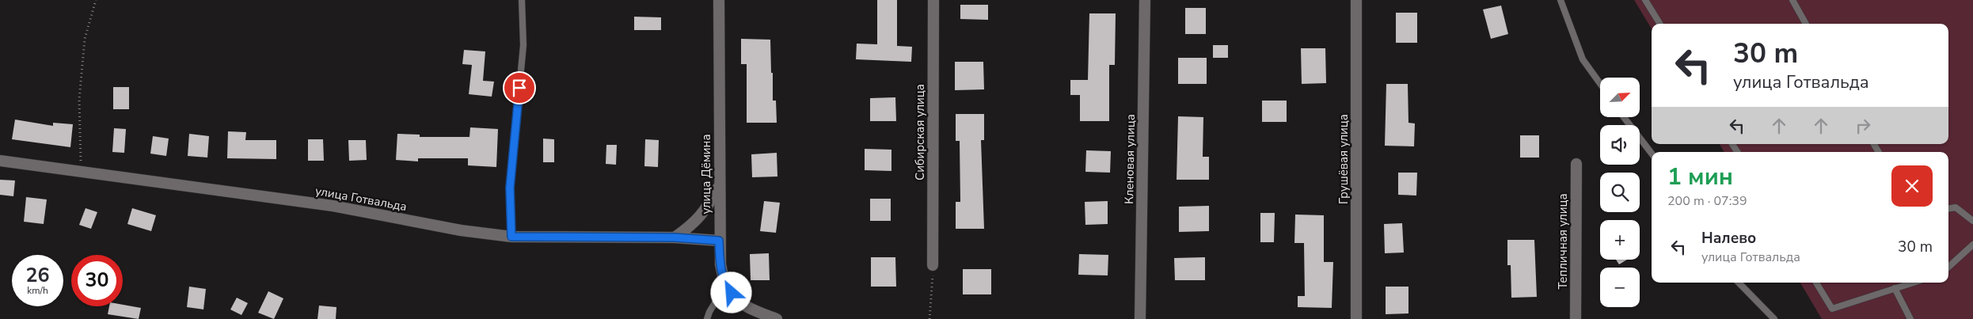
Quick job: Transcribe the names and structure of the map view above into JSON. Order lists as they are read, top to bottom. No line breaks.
{"streets":{"street":["Сибирская улица","Кленовая улица","Грушёвая улица","улица Дёмина","улица Готвальда","Тепличная улица"]},"crossings":[["улица Дёмина","улица Готвальда"]],"north":"top right","page":{"turn":["30 m","улица Готвальда"],"map_buttons":["+","−"],"heading":["1 мин","200 m · 07:39"],"list":[{"name":"Налево","note":"улица Готвальда","value":"30 m"}],"speed":"26 km/h","limit":"30"}}
